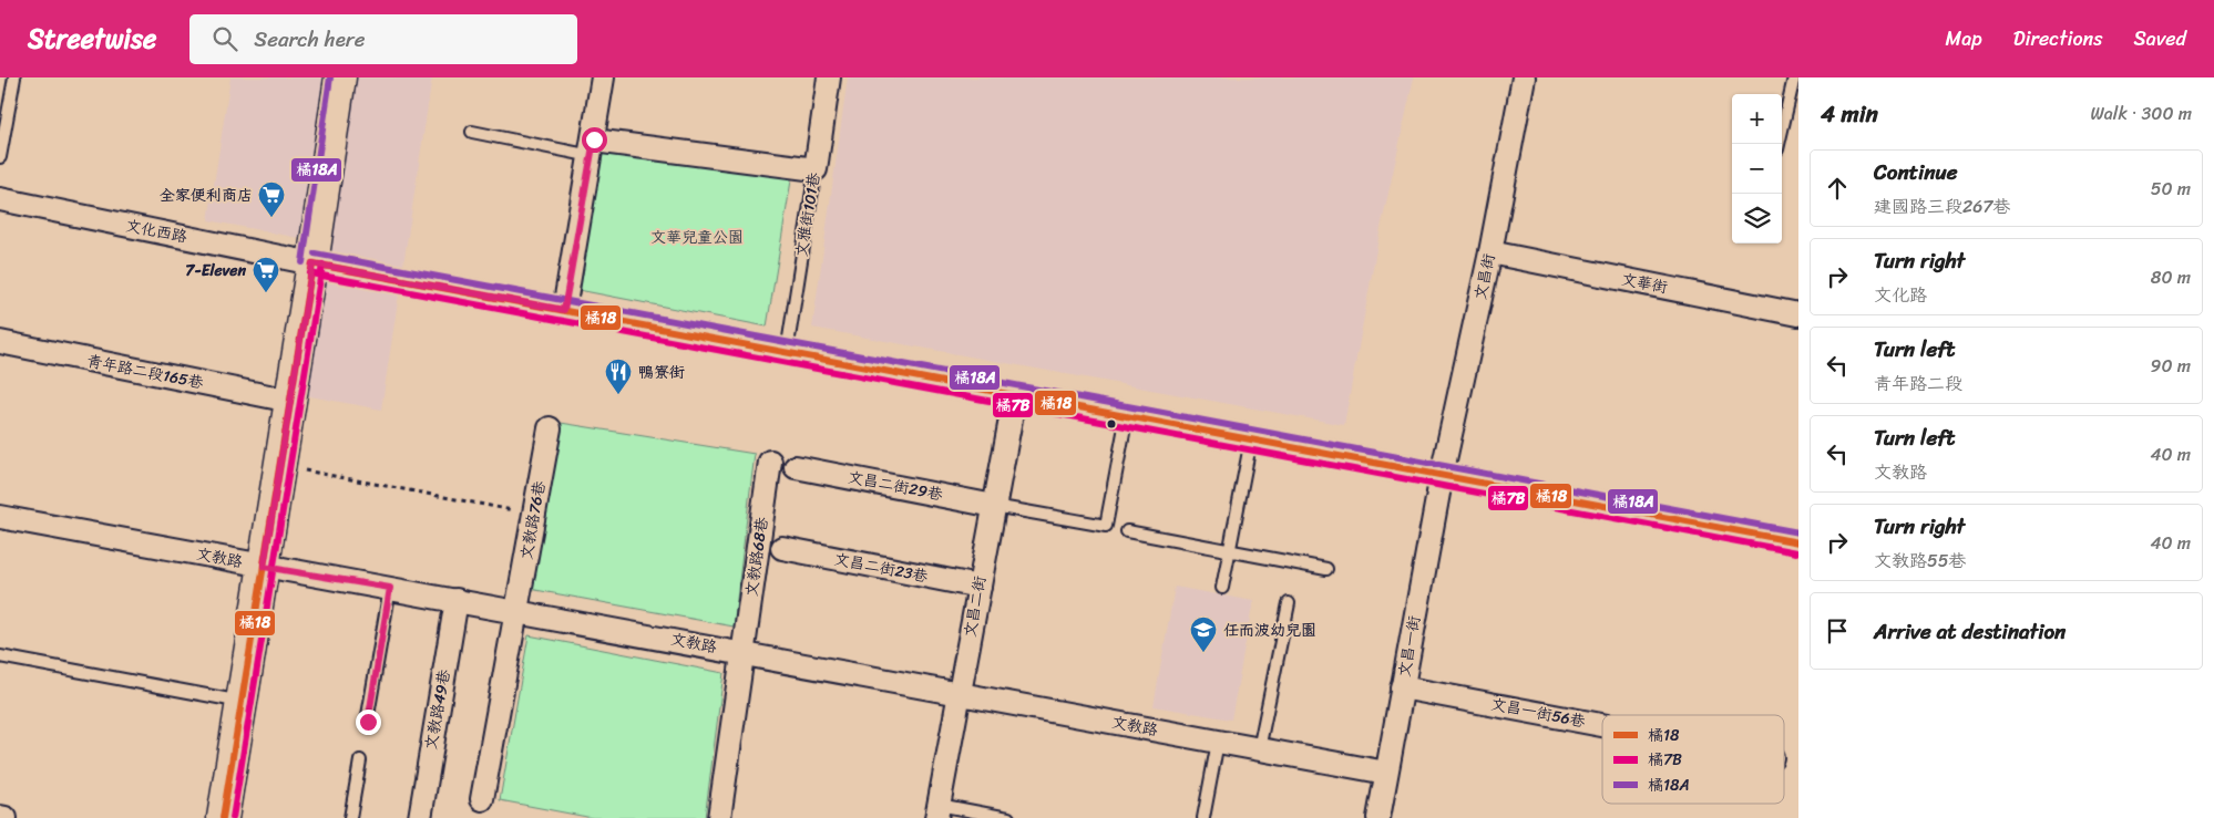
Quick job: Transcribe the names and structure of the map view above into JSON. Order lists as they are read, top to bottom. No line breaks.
{"streets":{"street":["文雅街101巷","文化西路","文昌街","文華街","青年路二段165巷","文昌二街29巷","文教路76巷","文教路68巷","文教路","文昌二街23巷","文昌二街","文昌一街","文教路49巷","文昌一街56巷"]},"crossings":[["文雅街101巷","文化西路"],["文化西路","文昌街"],["文化西路","文昌二街"],["文化西路","文昌一街"],["文昌街","文華街"],["文昌街","文昌一街"],["文昌二街29巷","文昌二街"],["文教路76巷","文教路"],["文教路68巷","文教路"],["文教路","文昌二街"],["文教路","文昌一街"],["文教路","文教路49巷"],["文昌二街23巷","文昌二街"],["文昌一街","文昌一街56巷"]],"parks":["文華兒童公園"],"places":{"supermarket":["全家便利商店","7-Eleven"],"restaurant":["鴨寮街"],"school or university":["任而波幼兒園"]},"lines":["transit line 橘18A","transit line 橘18","transit line 橘7B"],"legend":["橘18","橘7B","橘18A"],"page":{"header":"Streetwise","search":"Search here","nav":["Map","Directions","Saved"],"heading":["4 min","Walk · 300 m"],"map_buttons":["+","−"],"list":[["Continue","建國路三段267巷","50 m"],["Turn right","文化路","80 m"],["Turn left","青年路二段","90 m"],["Turn left","文教路","40 m"],["Turn right","文教路55巷","40 m"],"Arrive at destination"]}}
